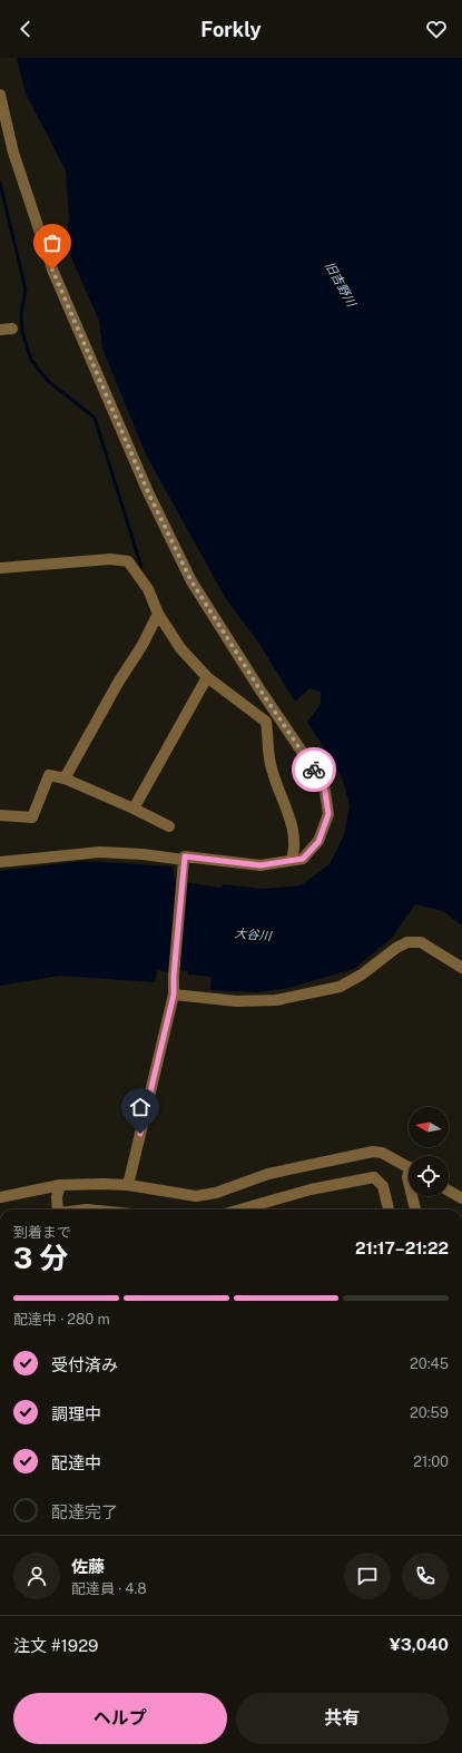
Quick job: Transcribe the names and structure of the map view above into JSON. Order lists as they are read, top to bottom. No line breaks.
{"water":["旧吉野川","大谷川"],"north":"left","page":{"header":"Forkly","heading":["3 分","到着まで","21:17–21:22"],"panel":["佐藤","配達員 · 4.8","注文 #1929","¥3,040"],"bar":"配達中 · 280 m","list":[["受付済み","20:45"],["調理中","20:59"],["配達中","21:00"],"配達完了"],"buttons":["ヘルプ","共有"]}}
